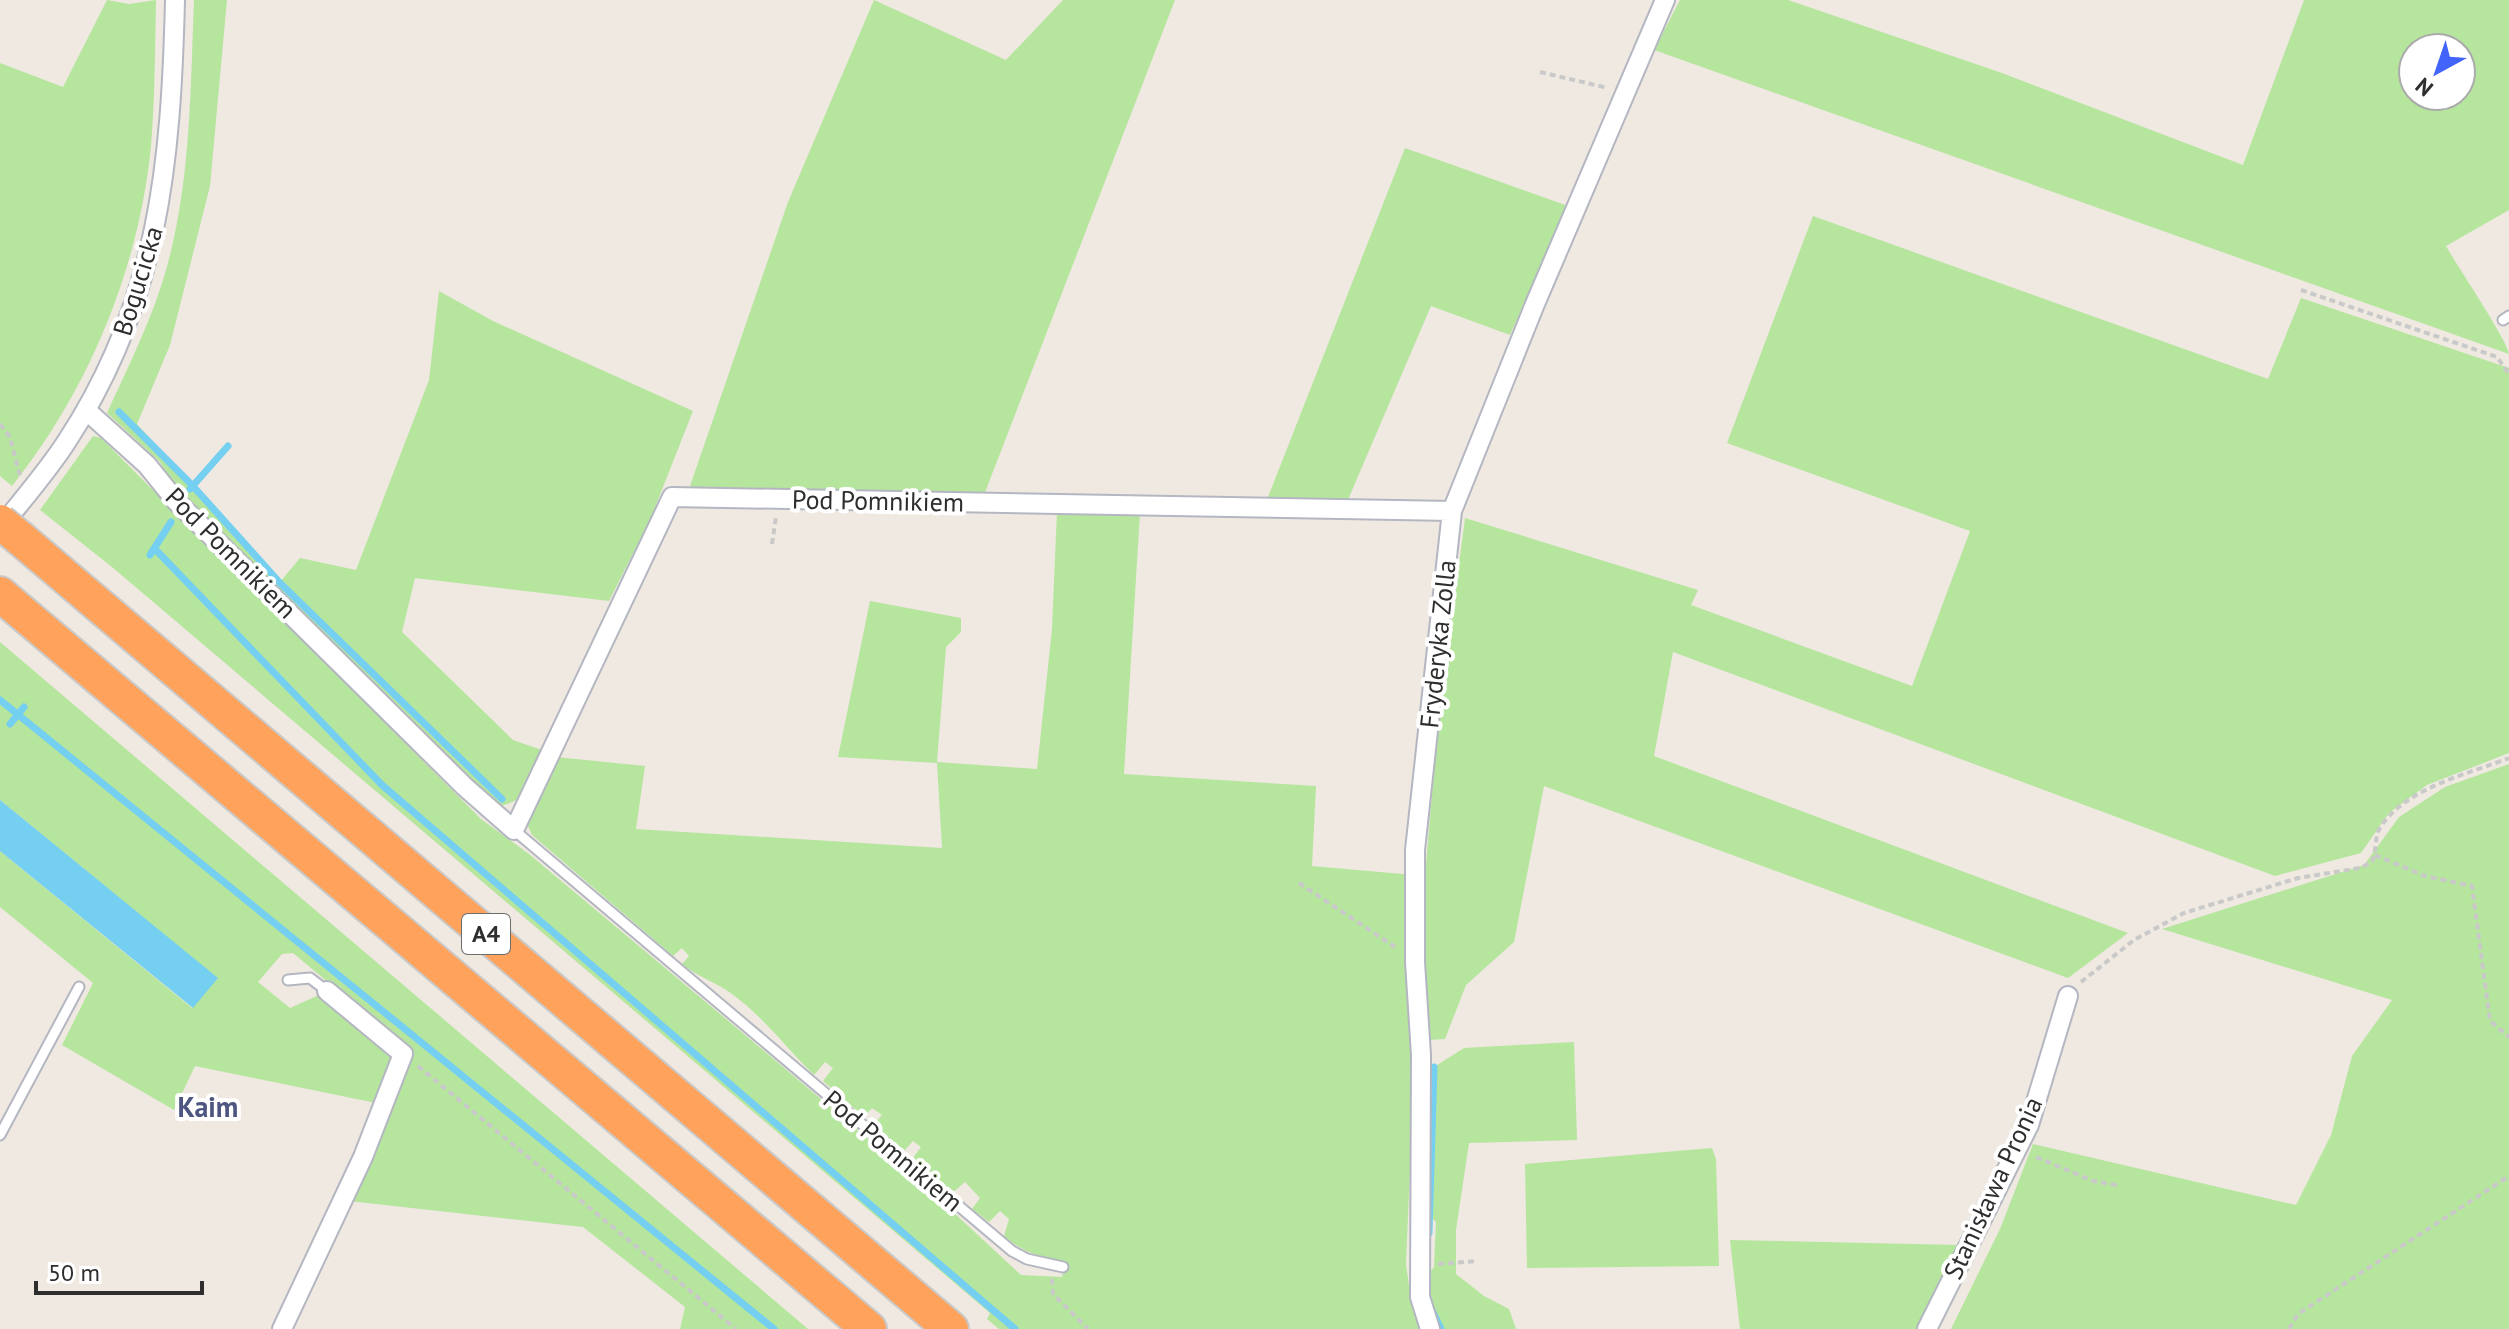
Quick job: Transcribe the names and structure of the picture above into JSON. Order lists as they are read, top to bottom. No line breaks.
{"streets":{"highway":["A4"],"street":["Bogucicka","Pod Pomnikiem","Fryderyka Zolla","Stanisława Pronia"]},"crossings":[["Bogucicka","Pod Pomnikiem"],["Bogucicka","A4"],["Pod Pomnikiem","Fryderyka Zolla"]],"districts":["Kaim"],"scale_bar":"50 m","north":"bottom left"}
